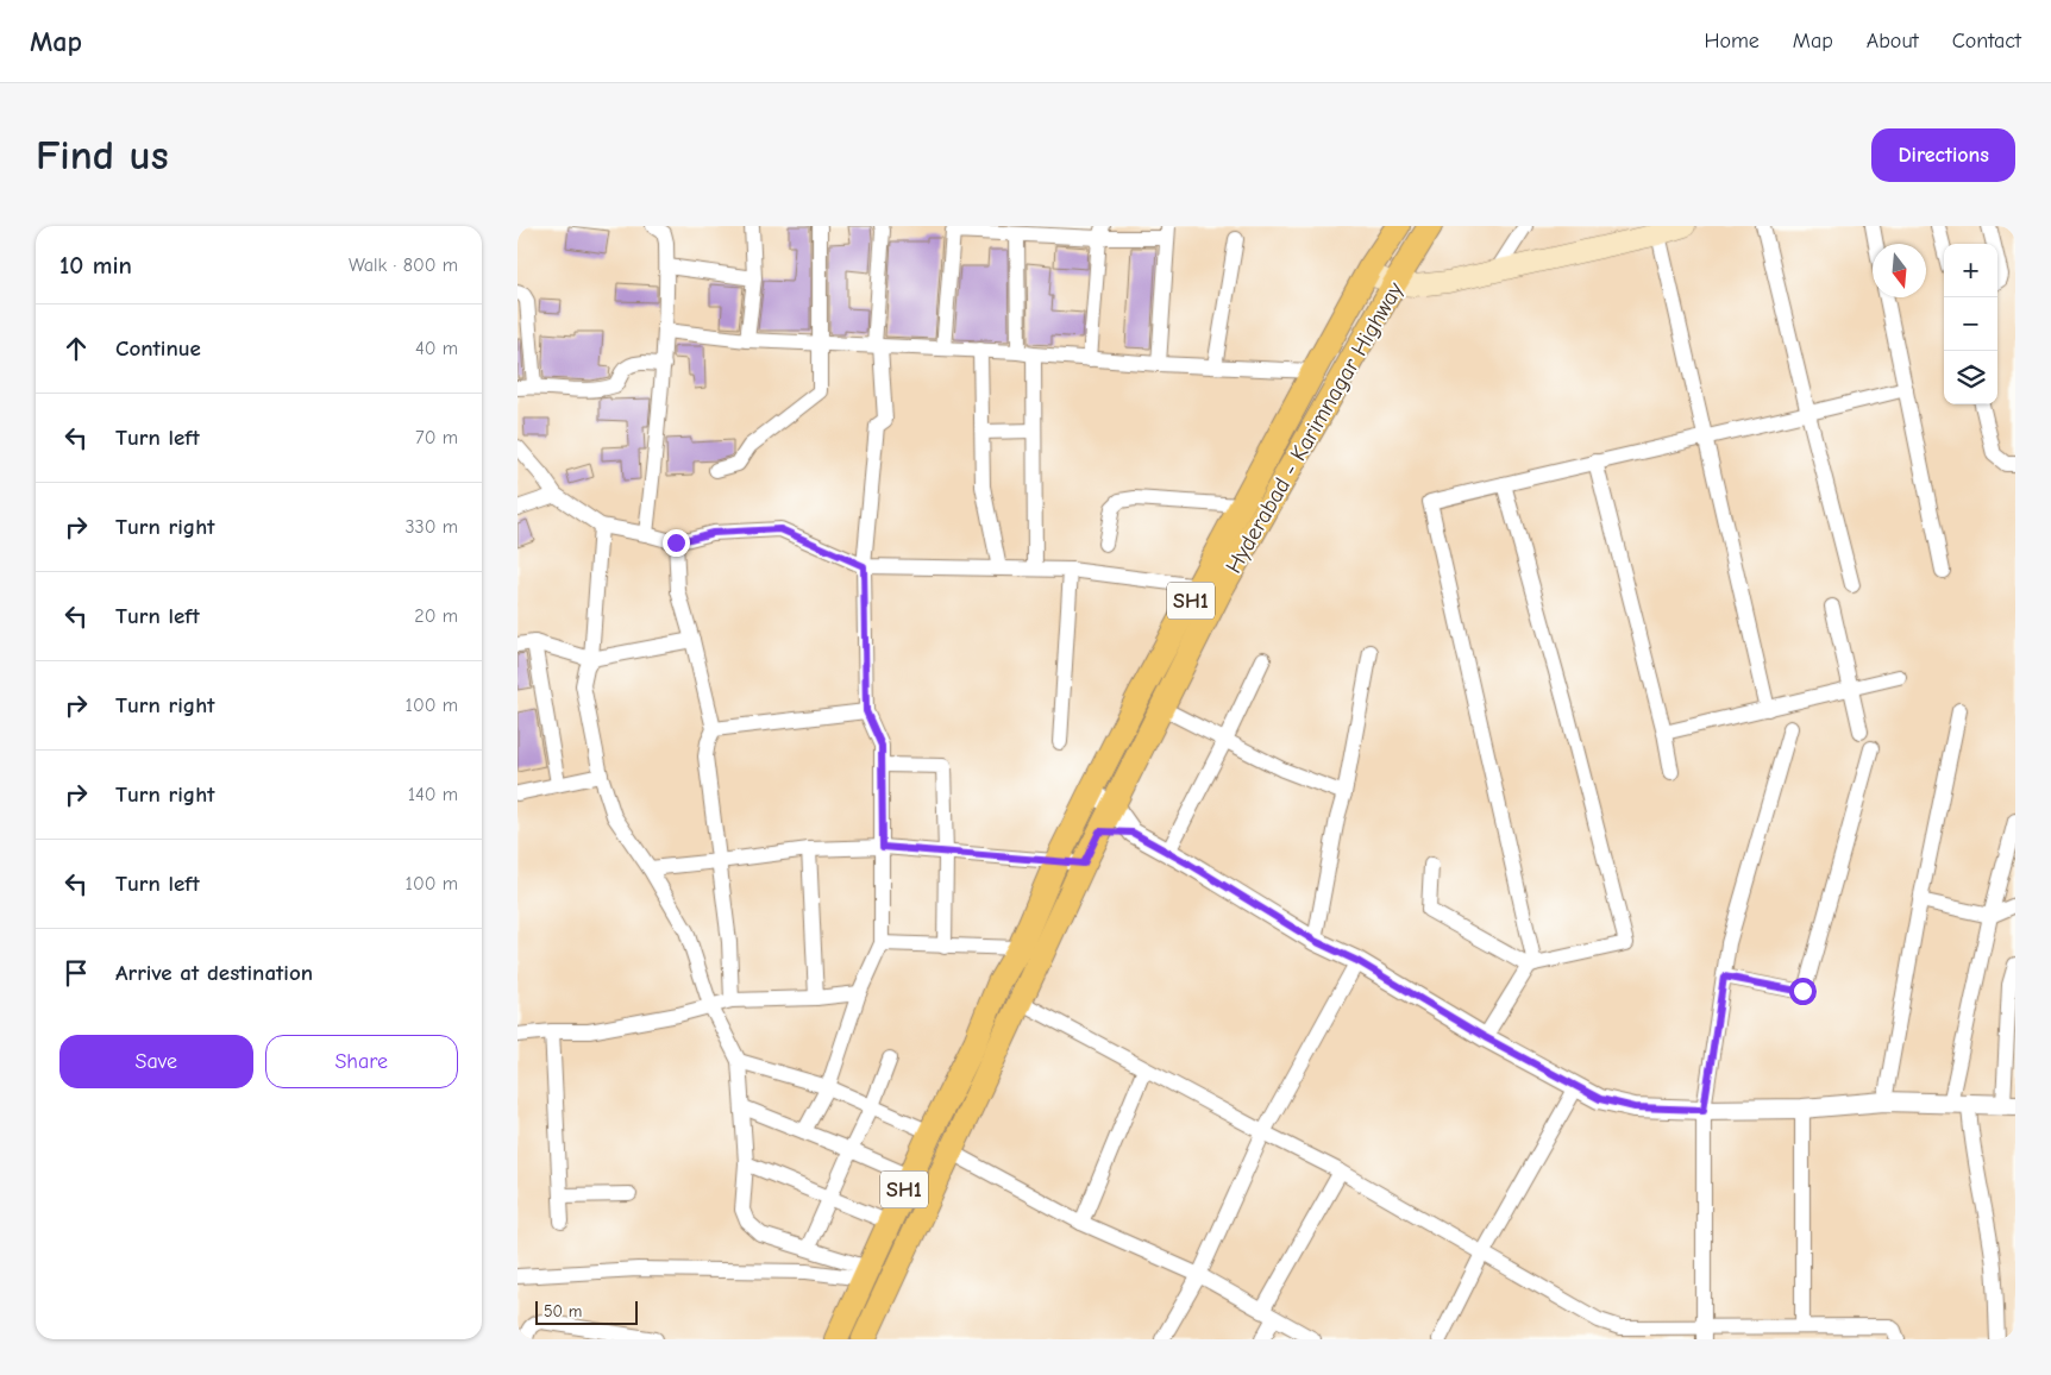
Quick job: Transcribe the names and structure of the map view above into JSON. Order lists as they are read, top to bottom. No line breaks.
{"streets":{"main road":["Hyderabad - Karimnagar Highway","SH1"]},"scale_bar":"50 m","north":"bottom","page":{"header":"Map","nav":["Home","Map","About","Contact"],"buttons":["Directions",["Save","Share"]],"title":"Find us","heading":["10 min","Walk · 800 m"],"map_buttons":["+","−"],"list":[["Continue","40 m"],["Turn left","70 m"],["Turn right","330 m"],["Turn left","20 m"],["Turn right","100 m"],["Turn right","140 m"],["Turn left","100 m"],"Arrive at destination"],"scale":"50 m"}}
